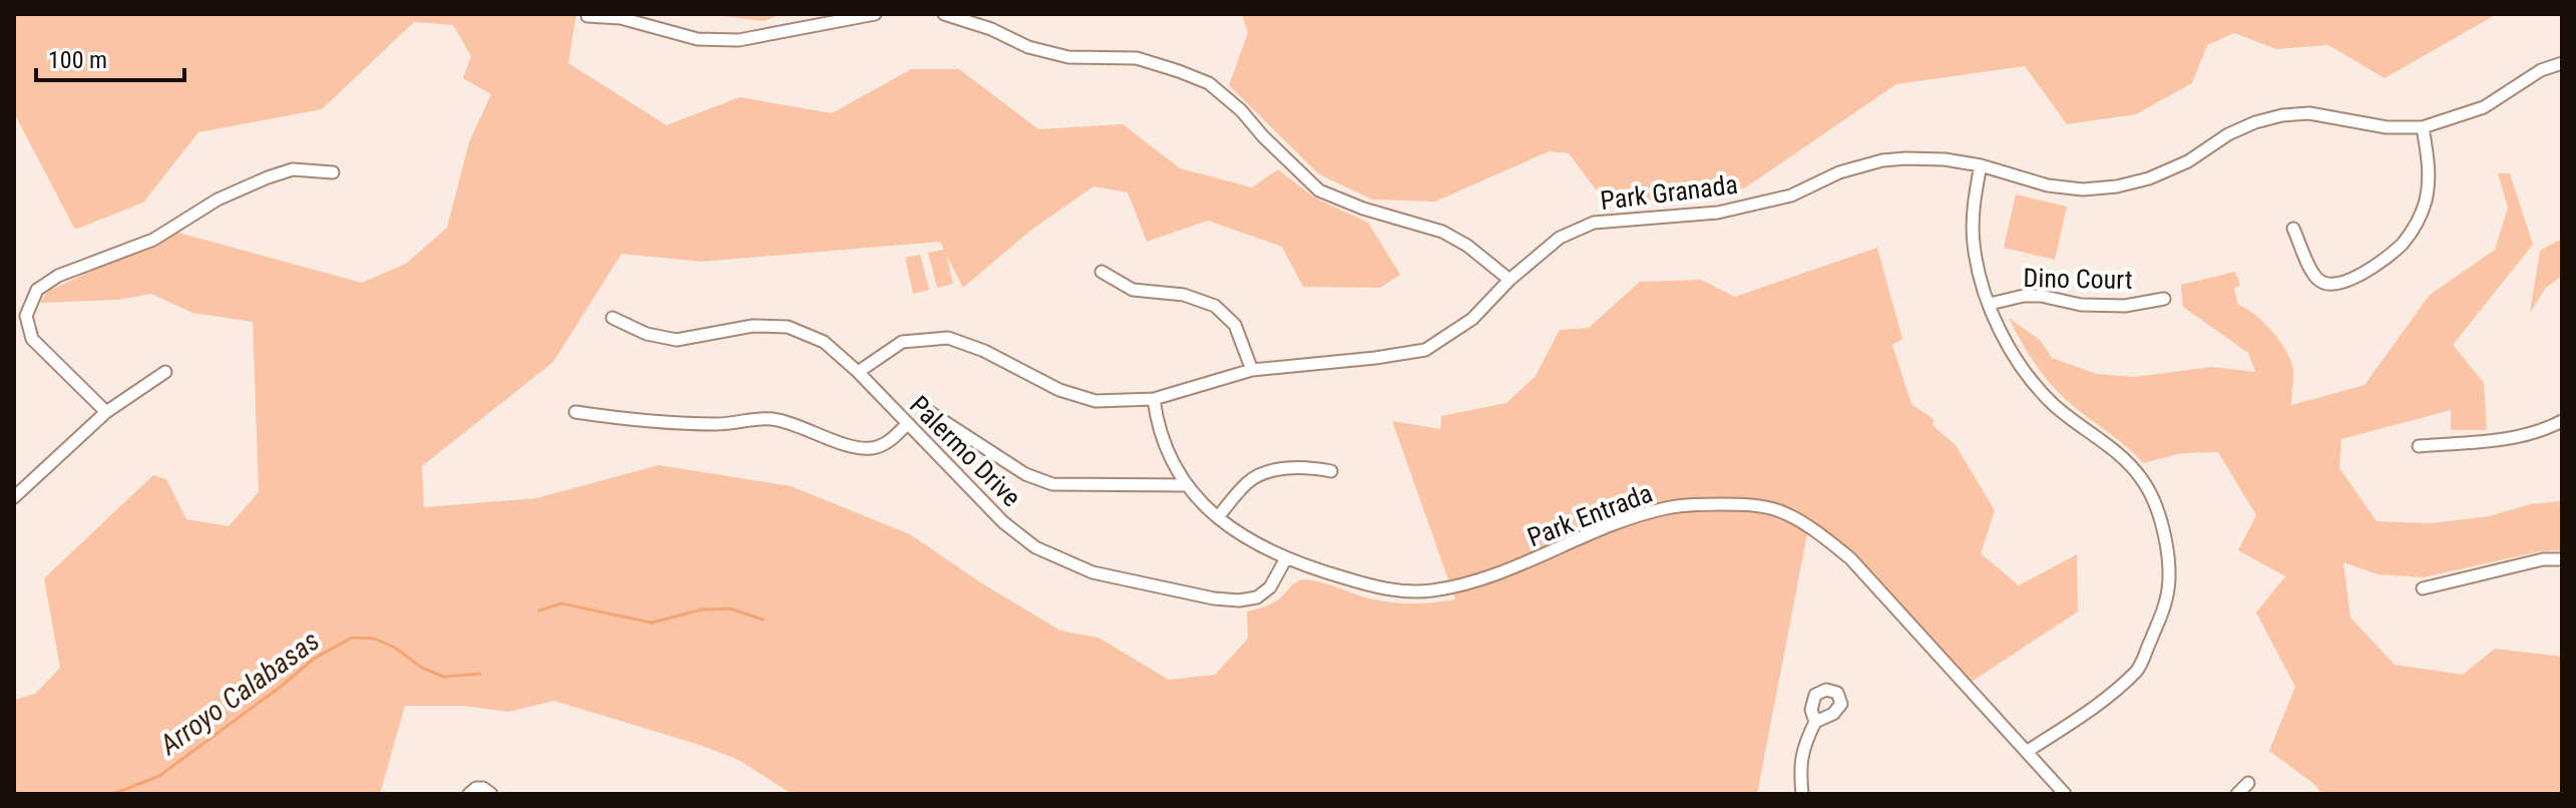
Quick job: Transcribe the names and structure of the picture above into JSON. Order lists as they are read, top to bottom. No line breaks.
{"streets":{"street":["Park Granada","Dino Court","Palermo Drive","Park Entrada"]},"crossings":[["Park Granada","Palermo Drive"],["Park Granada","Park Entrada"],["Palermo Drive","Park Entrada"]],"water":["Arroyo Calabasas"],"scale_bar":"100 m"}
